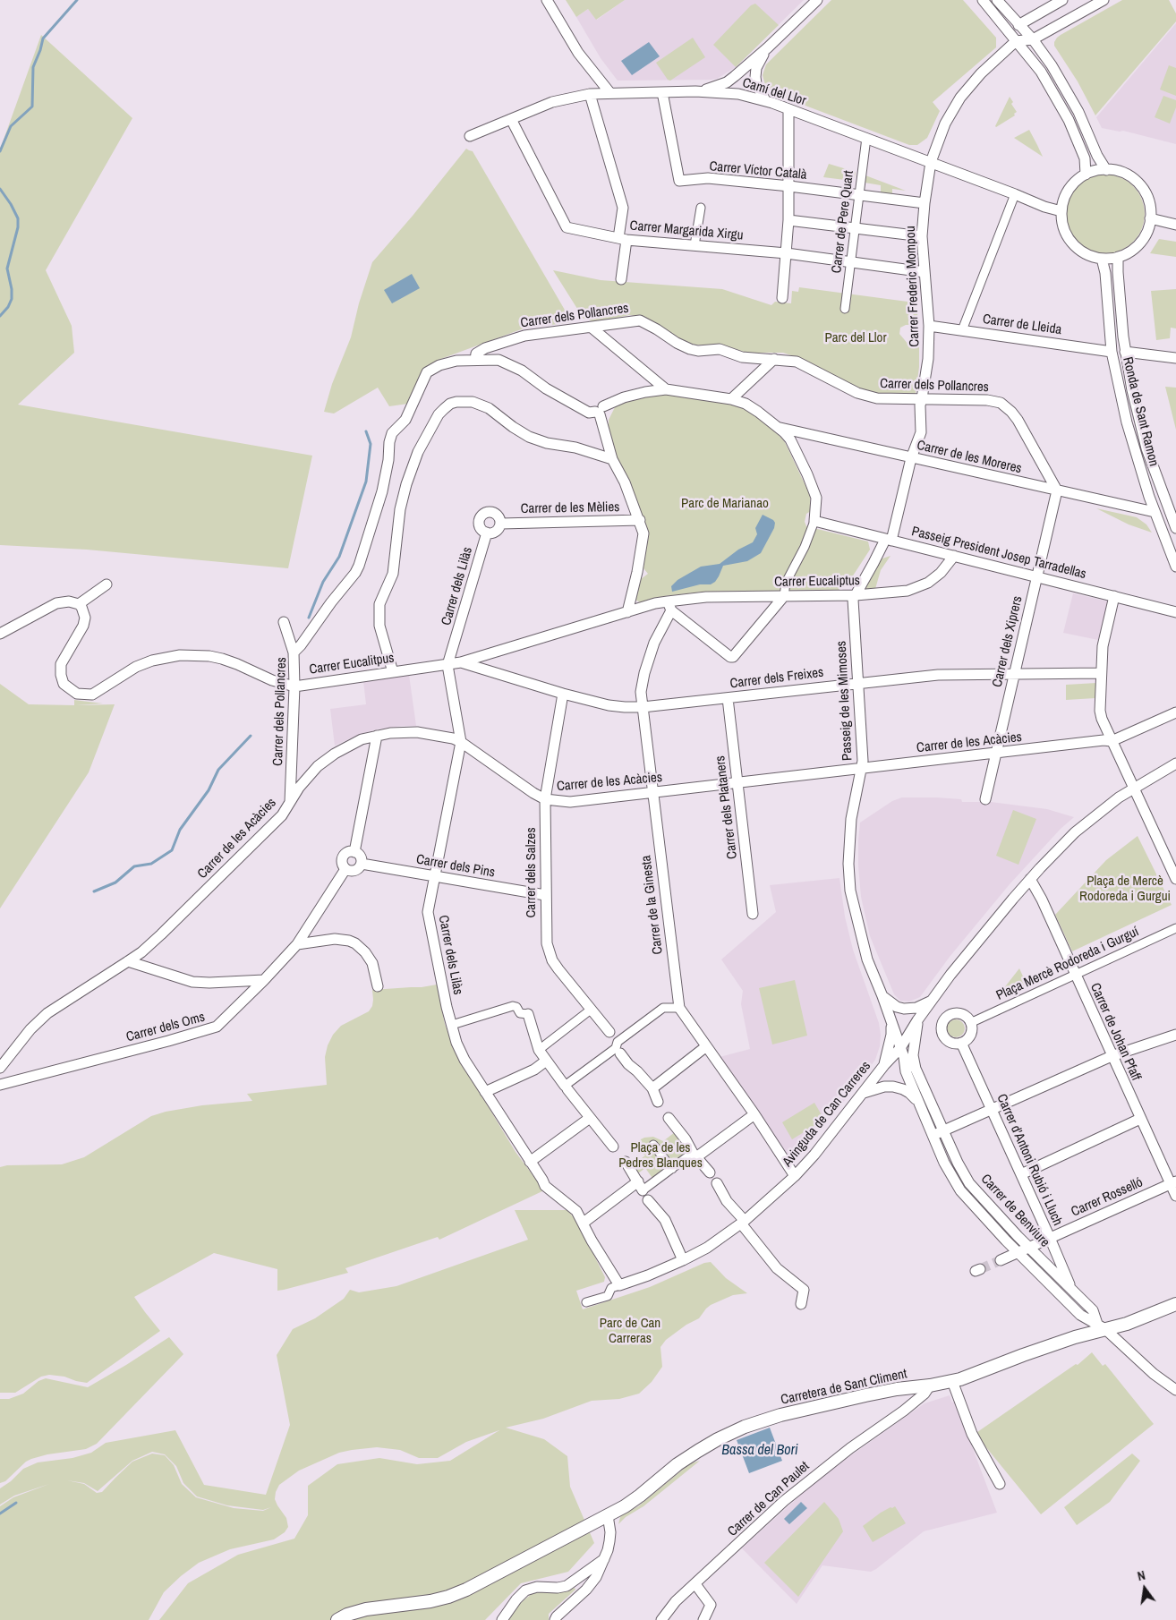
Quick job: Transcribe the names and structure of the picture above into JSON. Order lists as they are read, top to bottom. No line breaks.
{"streets":{"street":["Camí del Llor","Carrer Víctor Català","Carrer de Pere Quart","Carrer Margarida Xirgu","Carrer Frederic Mompou","Carrer dels Pollancres","Carrer de Lleida","Ronda de Sant Ramon","Carrer de les Moreres","Carrer de les Mèlies","Passeig President Josep Tarradellas","Carrer Eucaliptus","Carrer dels Lilàs","Carrer dels Xiprers","Carrer Eucalitpus","Carrer dels Freixes","Passeig de les Mimoses","Carrer de les Acàcies","Carrer dels Plataners","Carrer dels Pins","Carrer dels Salzes","Carrer de la Ginesta","Plaça Mercè Rodoreda i Gurguí","Carrer dels Oms","Carrer de Johan Pfaff","Avinguda de Can Carreres","Carrer d'Antoni Rubió i Lluch","Carrer Rosselló","Carrer de Benviure","Carretera de Sant Climent","Carrer de Can Paulet"]},"crossings":[["Camí del Llor","Carrer Víctor Català"],["Camí del Llor","Carrer de Pere Quart"],["Camí del Llor","Carrer Margarida Xirgu"],["Camí del Llor","Carrer Frederic Mompou"],["Camí del Llor","Ronda de Sant Ramon"],["Carrer Víctor Català","Carrer de Pere Quart"],["Carrer Víctor Català","Carrer Frederic Mompou"],["Carrer de Pere Quart","Carrer Margarida Xirgu"],["Carrer Margarida Xirgu","Carrer Frederic Mompou"],["Carrer Frederic Mompou","Carrer dels Pollancres"],["Carrer Frederic Mompou","Carrer de Lleida"],["Carrer Frederic Mompou","Passeig de les Mimoses"],["Carrer dels Pollancres","Carrer de les Moreres"],["Carrer dels Pollancres","Carrer dels Xiprers"],["Carrer dels Pollancres","Carrer Eucalitpus"],["Carrer dels Pollancres","Passeig de les Mimoses"],["Carrer dels Pollancres","Carrer de les Acàcies"],["Carrer de Lleida","Ronda de Sant Ramon"],["Ronda de Sant Ramon","Carrer de les Moreres"],["Carrer de les Moreres","Carrer dels Xiprers"],["Carrer de les Moreres","Passeig de les Mimoses"],["Carrer de les Mèlies","Carrer dels Lilàs"],["Passeig President Josep Tarradellas","Carrer Eucaliptus"],["Passeig President Josep Tarradellas","Carrer dels Xiprers"],["Passeig President Josep Tarradellas","Passeig de les Mimoses"],["Carrer Eucaliptus","Carrer Eucalitpus"],["Carrer Eucaliptus","Passeig de les Mimoses"],["Carrer Eucaliptus","Carrer de la Ginesta"],["Carrer dels Lilàs","Carrer Eucalitpus"],["Carrer dels Lilàs","Carrer de les Acàcies"],["Carrer dels Lilàs","Carrer dels Pins"],["Carrer dels Lilàs","Avinguda de Can Carreres"],["Carrer dels Xiprers","Carrer dels Freixes"],["Carrer dels Xiprers","Carrer de les Acàcies"],["Carrer Eucalitpus","Carrer dels Freixes"],["Carrer Eucalitpus","Carrer de la Ginesta"],["Carrer dels Freixes","Passeig de les Mimoses"],["Carrer dels Freixes","Carrer dels Plataners"],["Carrer dels Freixes","Carrer dels Salzes"],["Carrer dels Freixes","Carrer de la Ginesta"],["Passeig de les Mimoses","Carrer de les Acàcies"],["Passeig de les Mimoses","Avinguda de Can Carreres"],["Passeig de les Mimoses","Carrer de Benviure"],["Carrer de les Acàcies","Carrer dels Plataners"],["Carrer de les Acàcies","Carrer dels Salzes"],["Carrer de les Acàcies","Carrer de la Ginesta"],["Carrer dels Pins","Carrer dels Salzes"],["Carrer dels Pins","Carrer dels Oms"],["Carrer de la Ginesta","Avinguda de Can Carreres"],["Plaça Mercè Rodoreda i Gurguí","Carrer de Johan Pfaff"],["Plaça Mercè Rodoreda i Gurguí","Carrer d'Antoni Rubió i Lluch"],["Carrer de Johan Pfaff","Avinguda de Can Carreres"],["Carrer de Johan Pfaff","Carrer Rosselló"],["Avinguda de Can Carreres","Carrer de Benviure"],["Carrer d'Antoni Rubió i Lluch","Carrer Rosselló"],["Carrer d'Antoni Rubió i Lluch","Carrer de Benviure"],["Carrer Rosselló","Carrer de Benviure"],["Carrer de Benviure","Carretera de Sant Climent"],["Carretera de Sant Climent","Carrer de Can Paulet"]],"water":["Bassa del Bori"],"parks":["Parc del Llor","Parc de Marianao","Plaça de Mercè Rodoreda i Gurgui","Plaça de les Pedres Blanques","Parc de Can Carreras"],"north":"top"}
